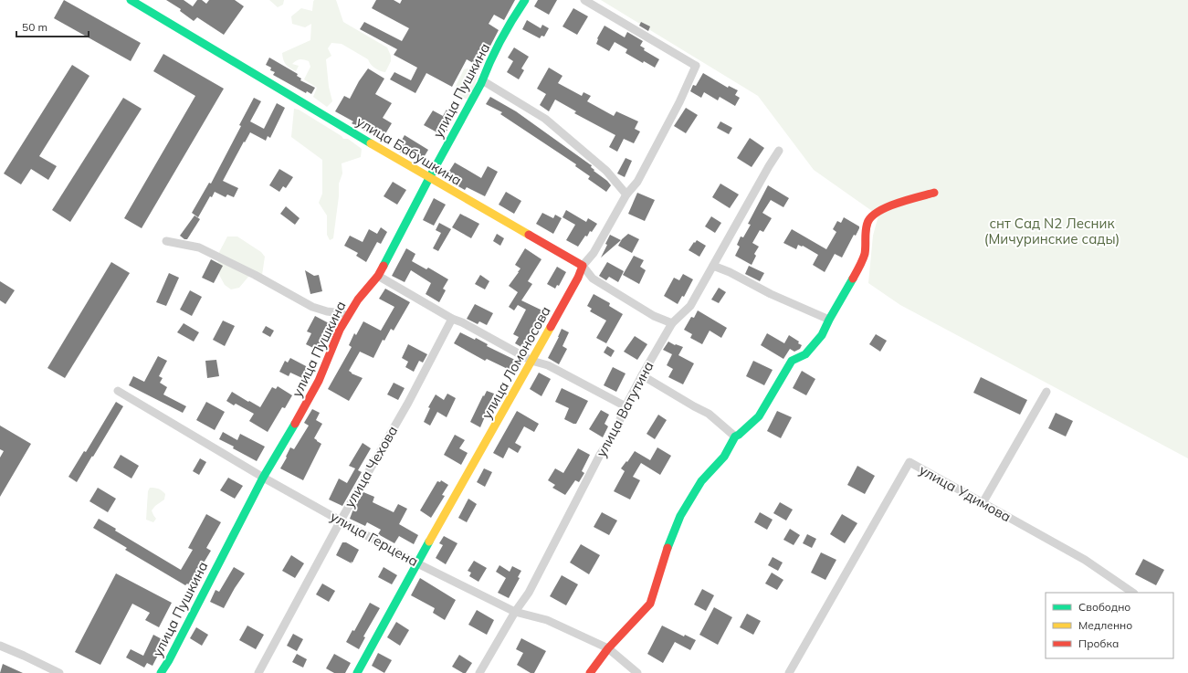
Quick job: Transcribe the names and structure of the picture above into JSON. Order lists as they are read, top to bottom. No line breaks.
{"streets":{"street":["улица Пушкина","улица Бабушкина","улица Ломоносова","улица Ватутина","улица Чехова","улица Удимова","улица Герцена"]},"crossings":[["улица Пушкина","улица Бабушкина"],["улица Пушкина","улица Герцена"],["улица Бабушкина","улица Ломоносова"],["улица Бабушкина","улица Ватутина"],["улица Ломоносова","улица Герцена"],["улица Ватутина","улица Герцена"],["улица Чехова","улица Герцена"]],"parks":["снт Сад N2 Лесник (Мичуринские сады)"],"legend":["Свободно","Медленно","Пробка"],"scale_bar":"50 m"}
